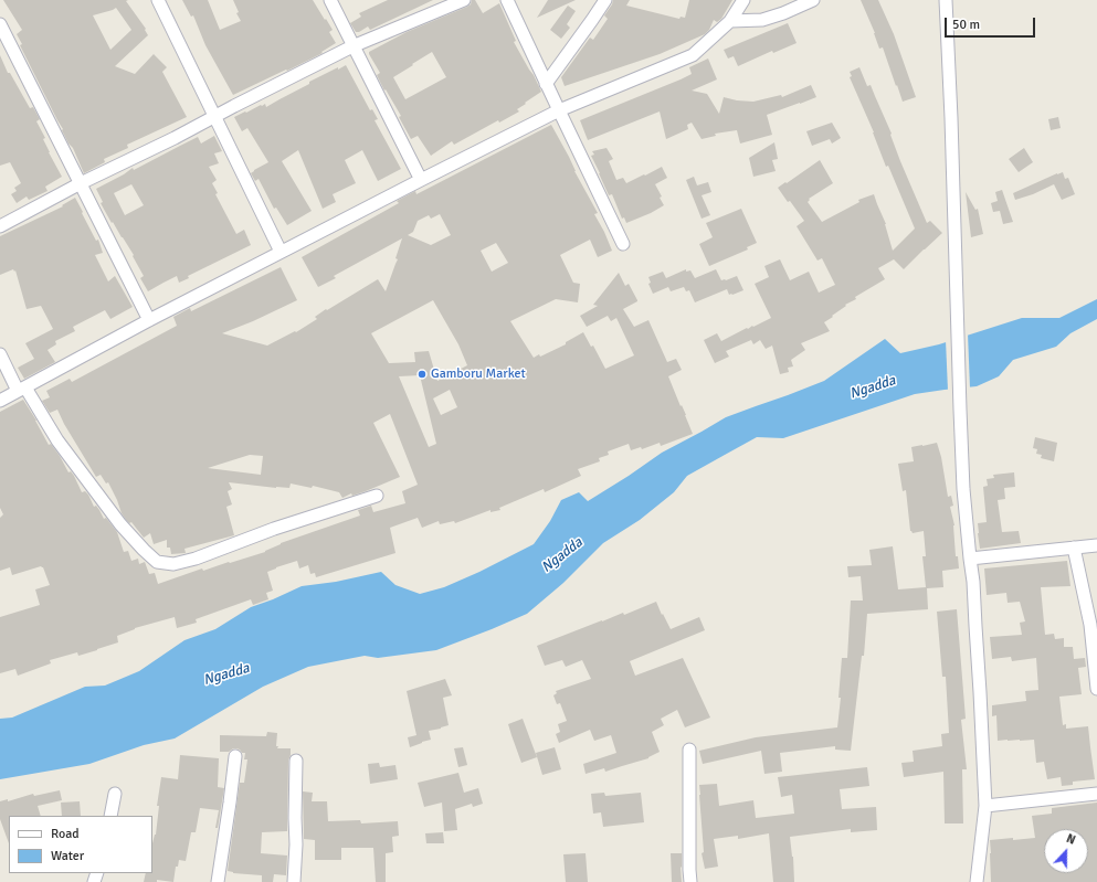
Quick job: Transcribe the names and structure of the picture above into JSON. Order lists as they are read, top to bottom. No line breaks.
{"water":["Ngadda"],"places":["Gamboru Market"],"legend":["Road","Water"],"scale_bar":"50 m","north":"top"}
